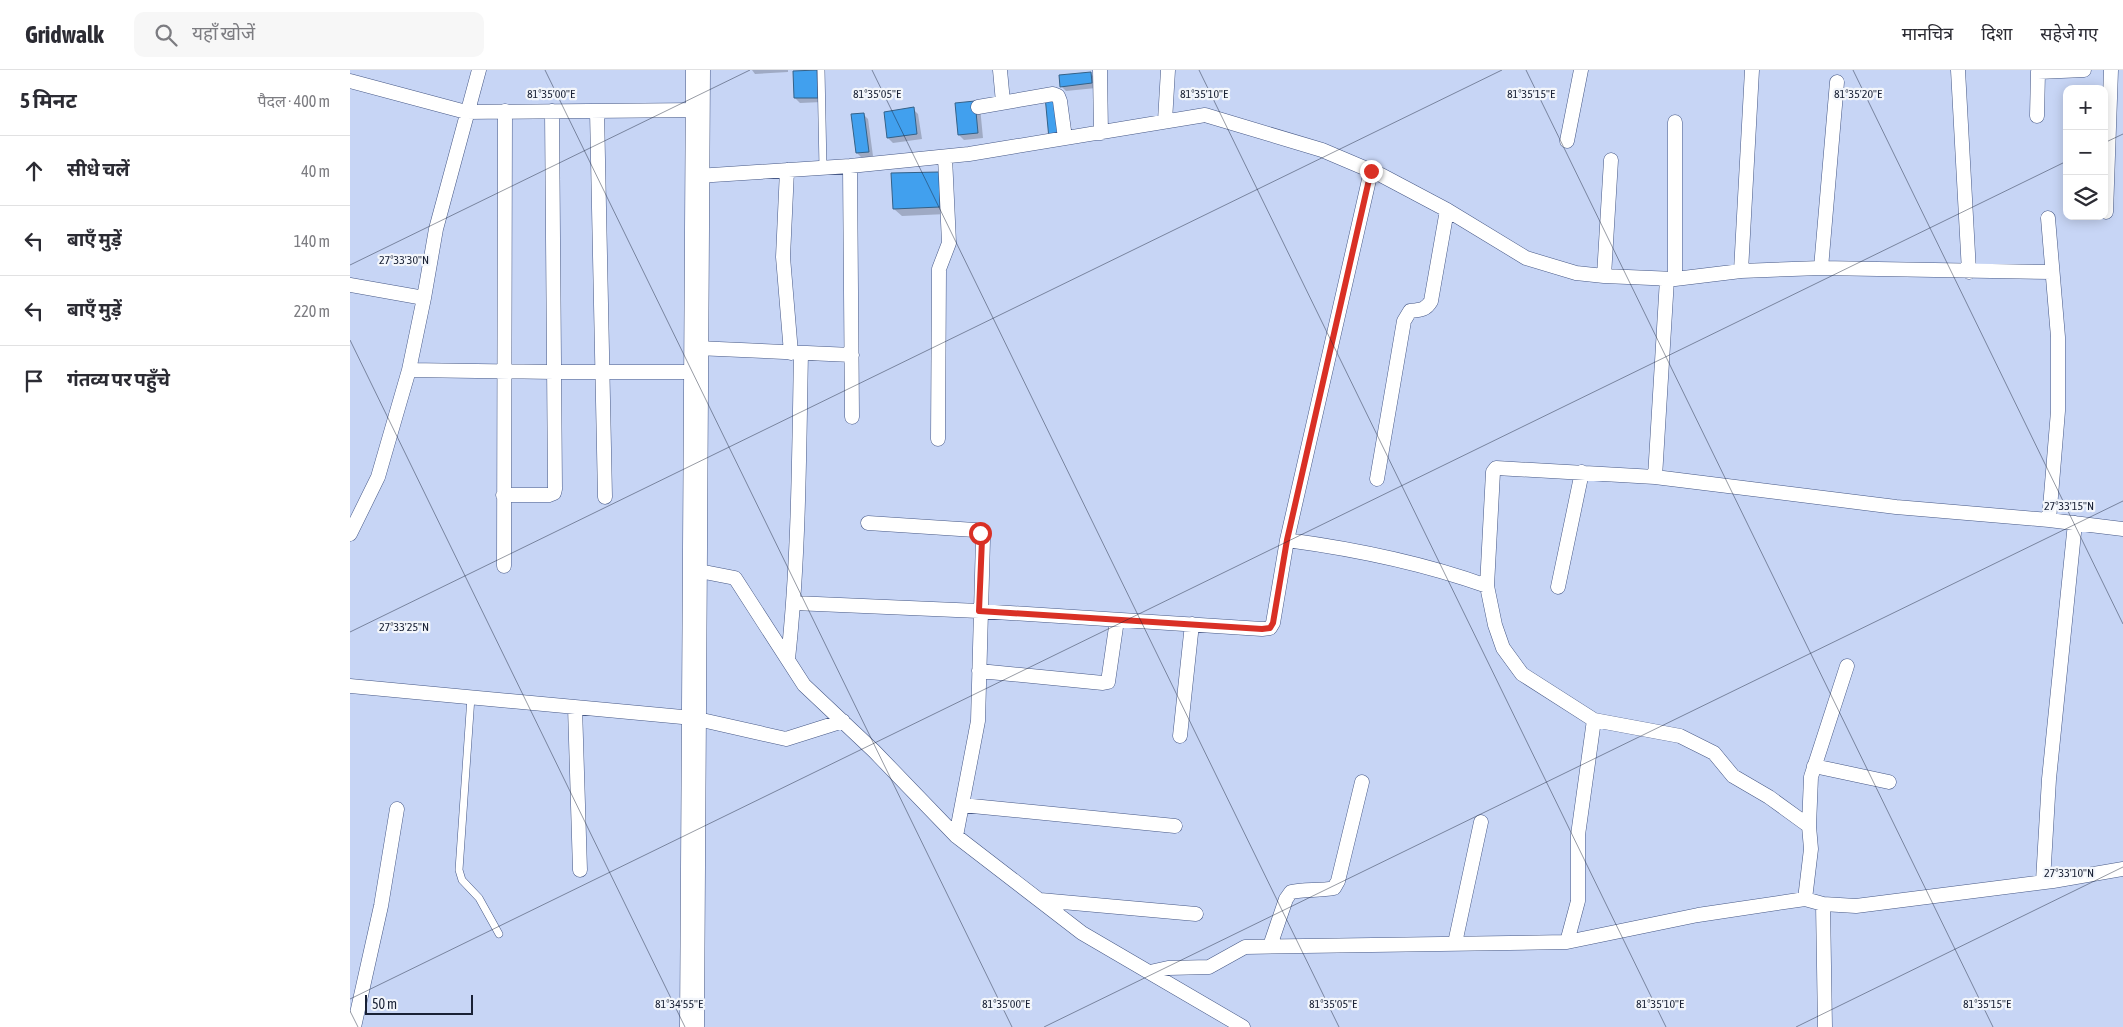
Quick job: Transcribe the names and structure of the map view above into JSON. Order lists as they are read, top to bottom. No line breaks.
{"scale_bar":"50 m","page":{"header":"Gridwalk","search":"यहाँ खोजें","nav":["मानचित्र","दिशा","सहेजे गए"],"heading":["5 मिनट","पैदल · 400 m"],"map_buttons":["+","−"],"list":[["सीधे चलें","40 m"],["बाएँ मुड़ें","140 m"],["बाएँ मुड़ें","220 m"],"गंतव्य पर पहुँचे"],"scale":"50 m"},"coordinates":["81°35'00\"E","81°35'05\"E","81°35'10\"E","81°35'15\"E","81°35'20\"E","27°33'30\"N","27°33'15\"N","27°33'25\"N","27°33'10\"N","81°34'55\"E"]}
